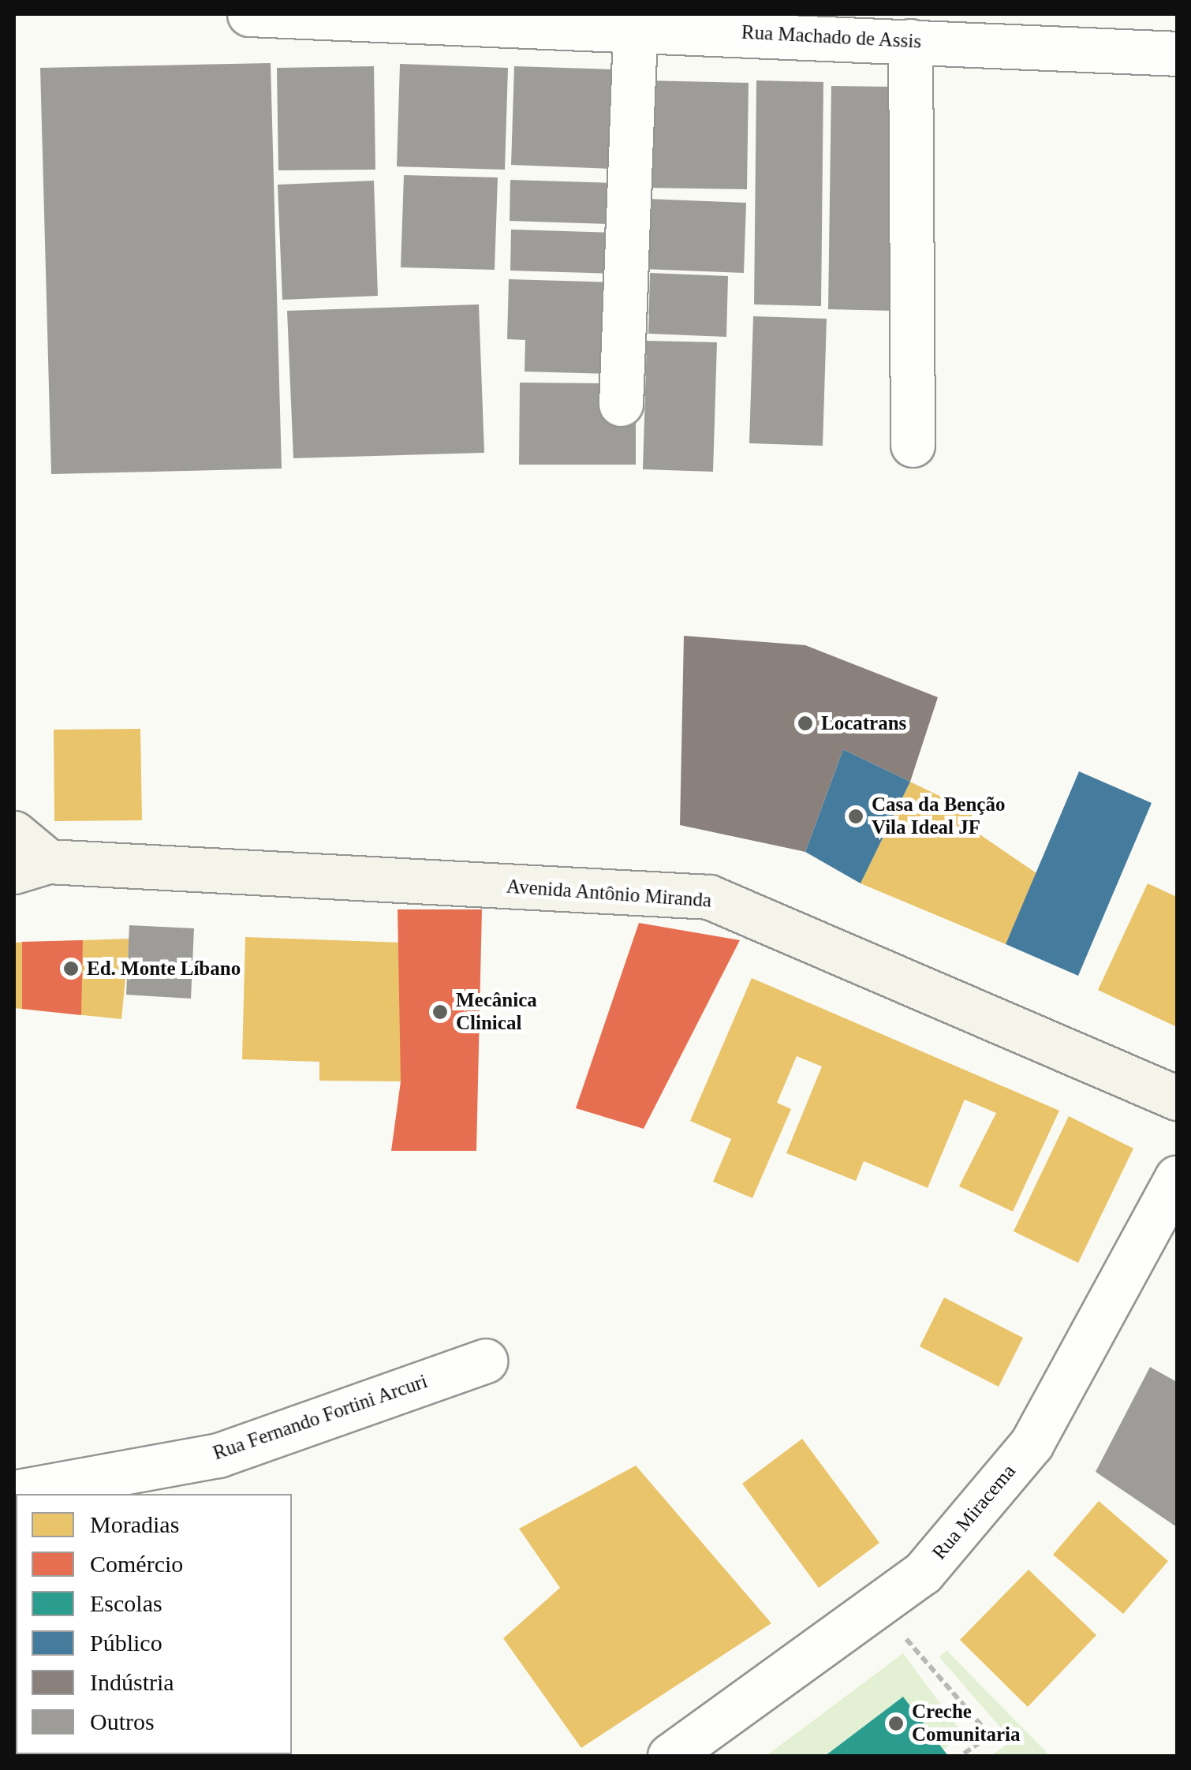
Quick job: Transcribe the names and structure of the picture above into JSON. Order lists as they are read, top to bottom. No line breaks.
{"streets":{"street":["Rua Machado de Assis","Avenida Antônio Miranda","Rua Fernando Fortini Arcuri","Rua Miracema"]},"places":["Locatrans","Casa da Benção Vila Ideal JF","Ed. Monte Líbano","Mecânica Clinical","Creche Comunitaria"],"legend":["Moradias","Comércio","Escolas","Público","Indústria","Outros"]}
